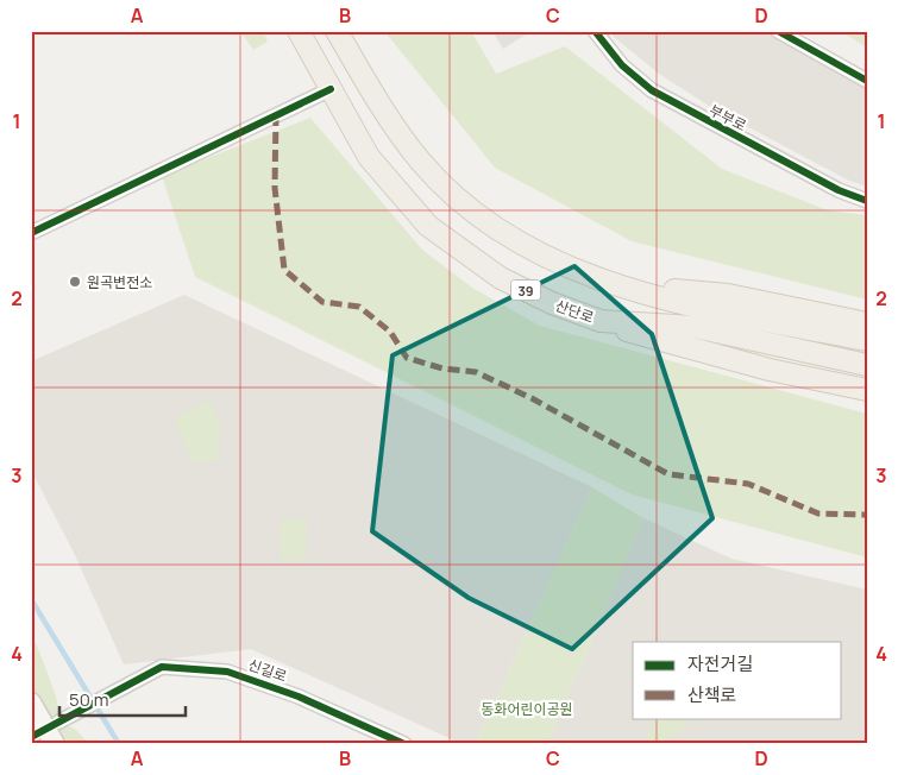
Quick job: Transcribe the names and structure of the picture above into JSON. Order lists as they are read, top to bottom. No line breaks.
{"streets":{"main road":["39","산단로"],"street":["부부로","신길로"]},"parks":["동화어린이공원"],"places":["원곡변전소"],"legend":["자전거길","산책로"],"scale_bar":"50 m","grid":{"columns":["A","B","C","D"],"rows":["1","2","3","4"]}}
